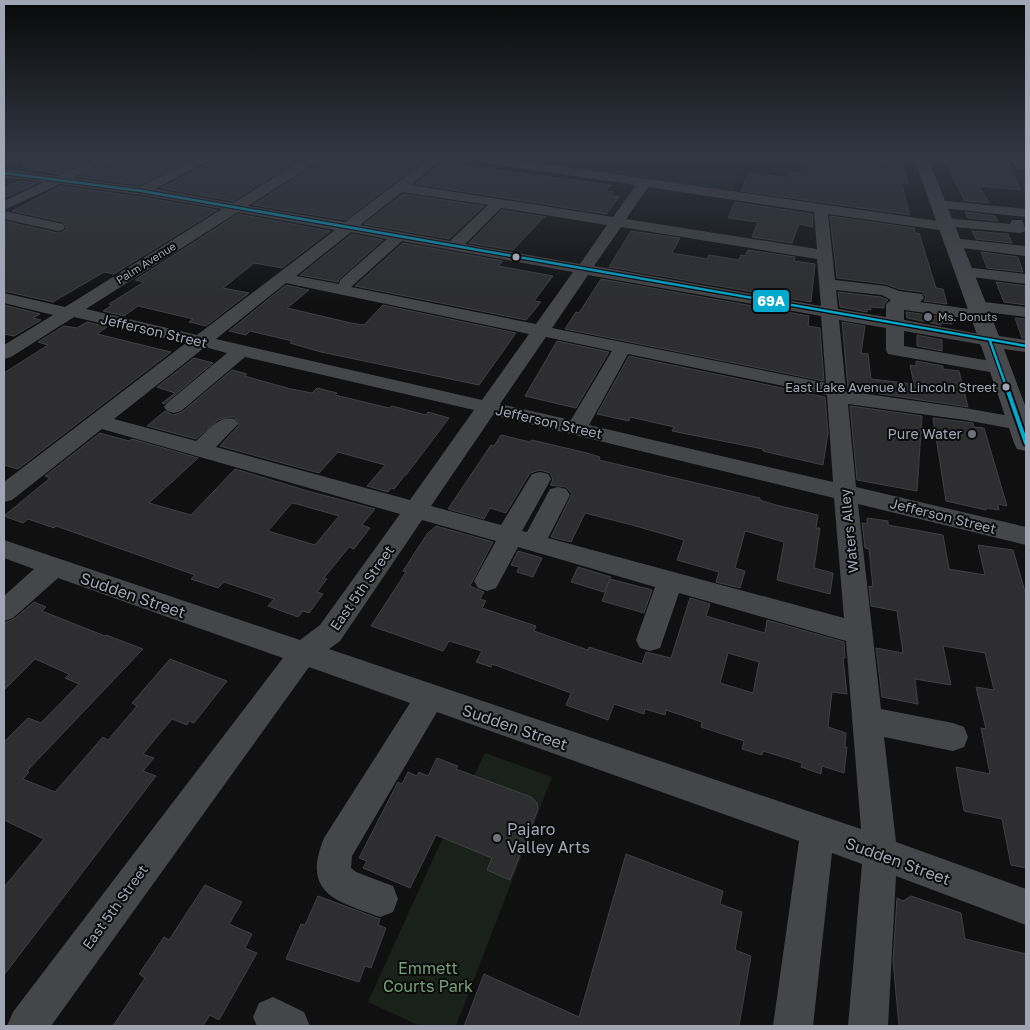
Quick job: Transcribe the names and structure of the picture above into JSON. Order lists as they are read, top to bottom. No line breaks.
{"streets":{"street":["Palm Avenue","Jefferson Street","Waters Alley","East 5th Street","Sudden Street"]},"crossings":[["Palm Avenue","Jefferson Street"],["Jefferson Street","Waters Alley"],["Jefferson Street","East 5th Street"],["Waters Alley","Sudden Street"],["East 5th Street","Sudden Street"]],"parks":["Emmett Courts Park"],"places":["Ms. Donuts","East Lake Avenue & Lincoln Street","Pure Water","Pajaro Valley Arts"],"lines":["transit line 69A"]}
